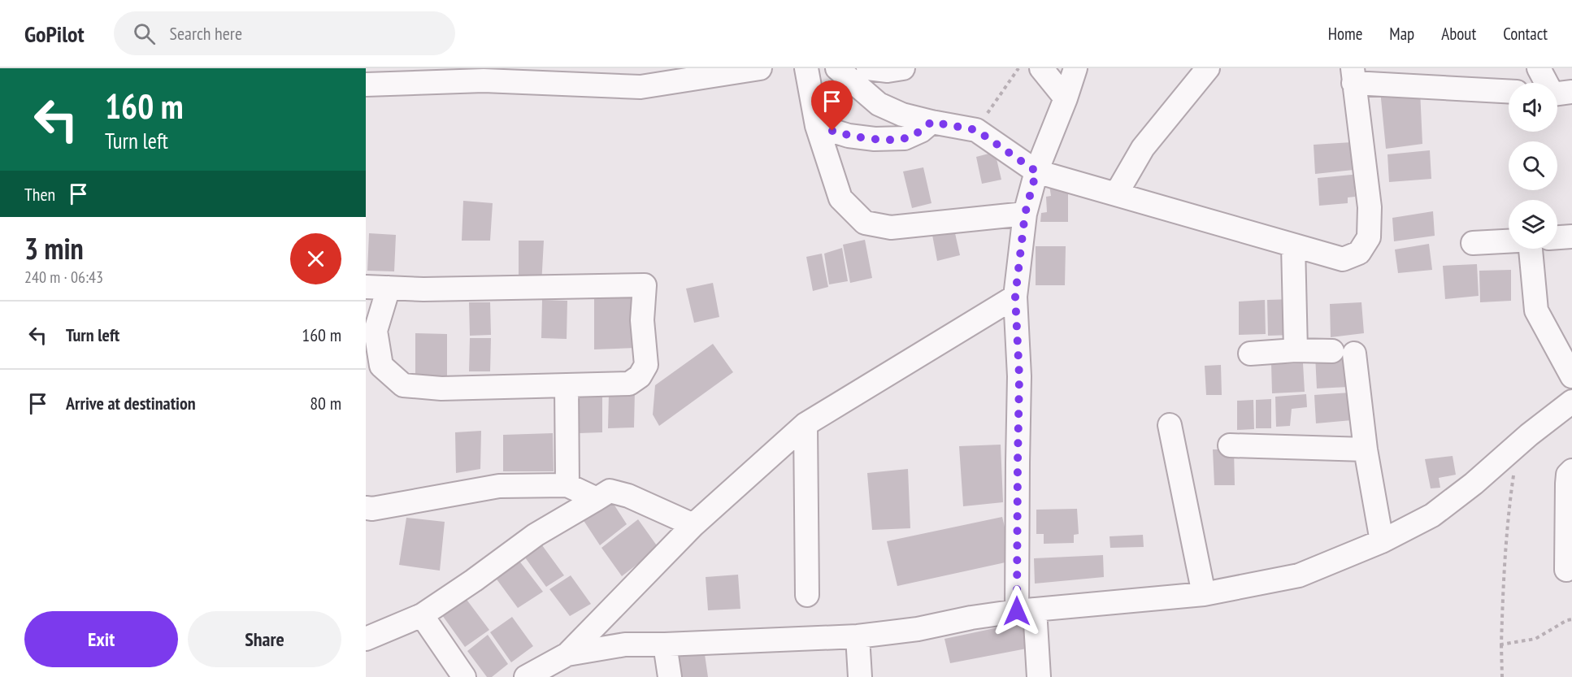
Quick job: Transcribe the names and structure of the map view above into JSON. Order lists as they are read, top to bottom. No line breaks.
{"page":{"header":"GoPilot","search":"Search here","nav":["Home","Map","About","Contact"],"turn":["160 m","Turn left"],"then":"Then","heading":["3 min","240 m · 06:43"],"list":[{"name":"Turn left","value":"160 m"},{"name":"Arrive at destination","value":"80 m"}],"buttons":["Exit","Share"]}}
